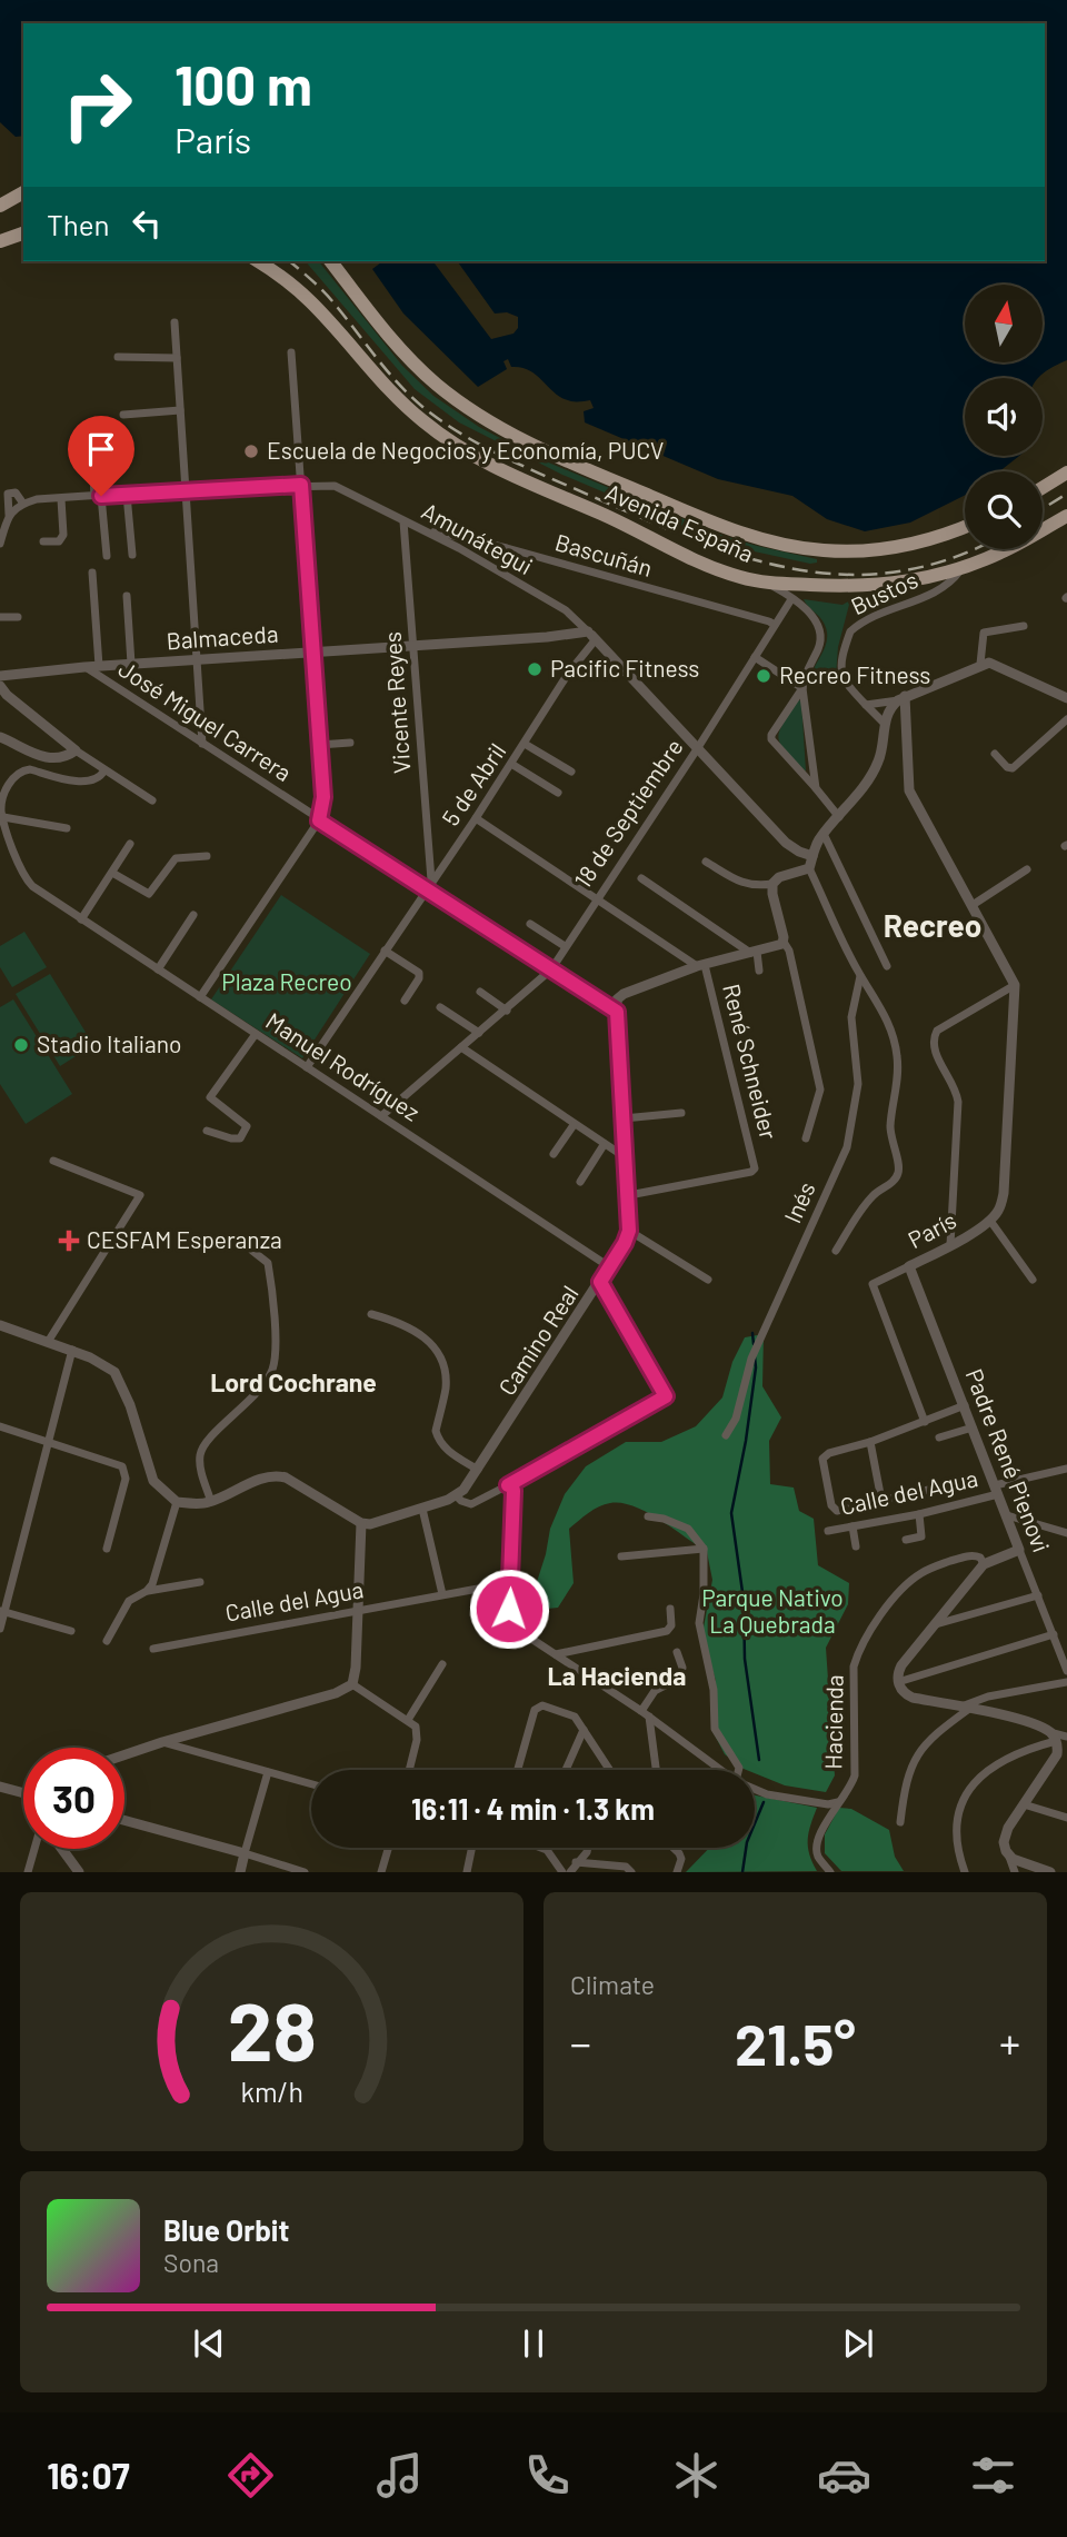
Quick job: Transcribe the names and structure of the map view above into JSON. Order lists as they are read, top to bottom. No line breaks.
{"streets":{"main road":["Avenida España"],"street":["Amunátegui","Bascuñán","Bustos","Balmaceda","Vicente Reyes","José Miguel Carrera","5 de Abril","18 de Septiembre","René Schneider","Manuel Rodríguez","Inés","París","Camino Real","Padre René Pienovi","Calle del Agua","Hacienda"]},"crossings":[["Avenida España","Bustos"],["Amunátegui","Bascuñán"],["Amunátegui","Balmaceda"],["Amunátegui","Vicente Reyes"],["Amunátegui","5 de Abril"],["Amunátegui","18 de Septiembre"],["Bascuñán","18 de Septiembre"],["Balmaceda","Vicente Reyes"],["Balmaceda","José Miguel Carrera"],["Balmaceda","5 de Abril"],["Vicente Reyes","5 de Abril"],["José Miguel Carrera","5 de Abril"],["José Miguel Carrera","18 de Septiembre"],["José Miguel Carrera","Camino Real"],["5 de Abril","Manuel Rodríguez"],["18 de Septiembre","Manuel Rodríguez"],["René Schneider","Camino Real"],["Manuel Rodríguez","Camino Real"],["París","Padre René Pienovi"],["Padre René Pienovi","Calle del Agua"]],"districts":["Recreo","Lord Cochrane","La Hacienda"],"parks":["Plaza Recreo","Parque Nativo La Quebrada"],"places":{"other":["Escuela de Negocios y Economía, PUCV","Pacific Fitness","Recreo Fitness","Stadio Italiano"],"health":["CESFAM Esperanza"]},"north":"top","page":{"turn":["100 m","París"],"then":"Then","limit":"30","trip":"16:11 · 4 min · 1.3 km","tile":"Climate","heat":["−","21.5°","+"],"song":["Blue Orbit","Sona"],"tabs":"16:07","gauge":["28","km/h"]}}
